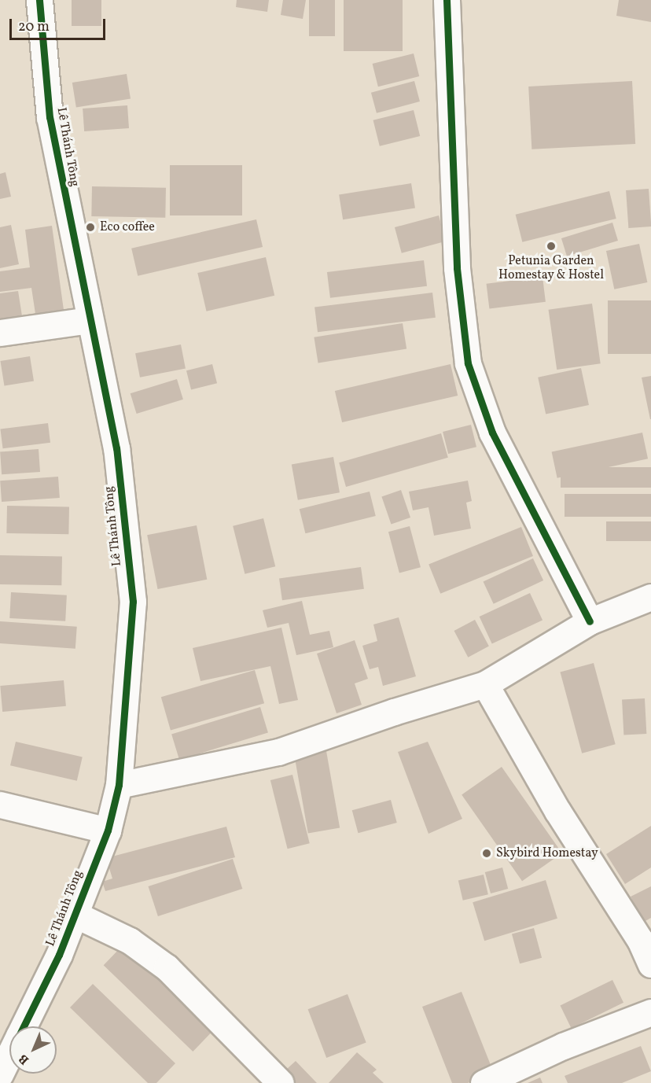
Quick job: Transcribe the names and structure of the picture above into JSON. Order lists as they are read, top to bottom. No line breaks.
{"streets":{"street":["Lê Thánh Tông"]},"places":["Eco coffee","Petunia Garden Homestay & Hostel","Skybird Homestay"],"scale_bar":"20 m","north":"bottom left"}
